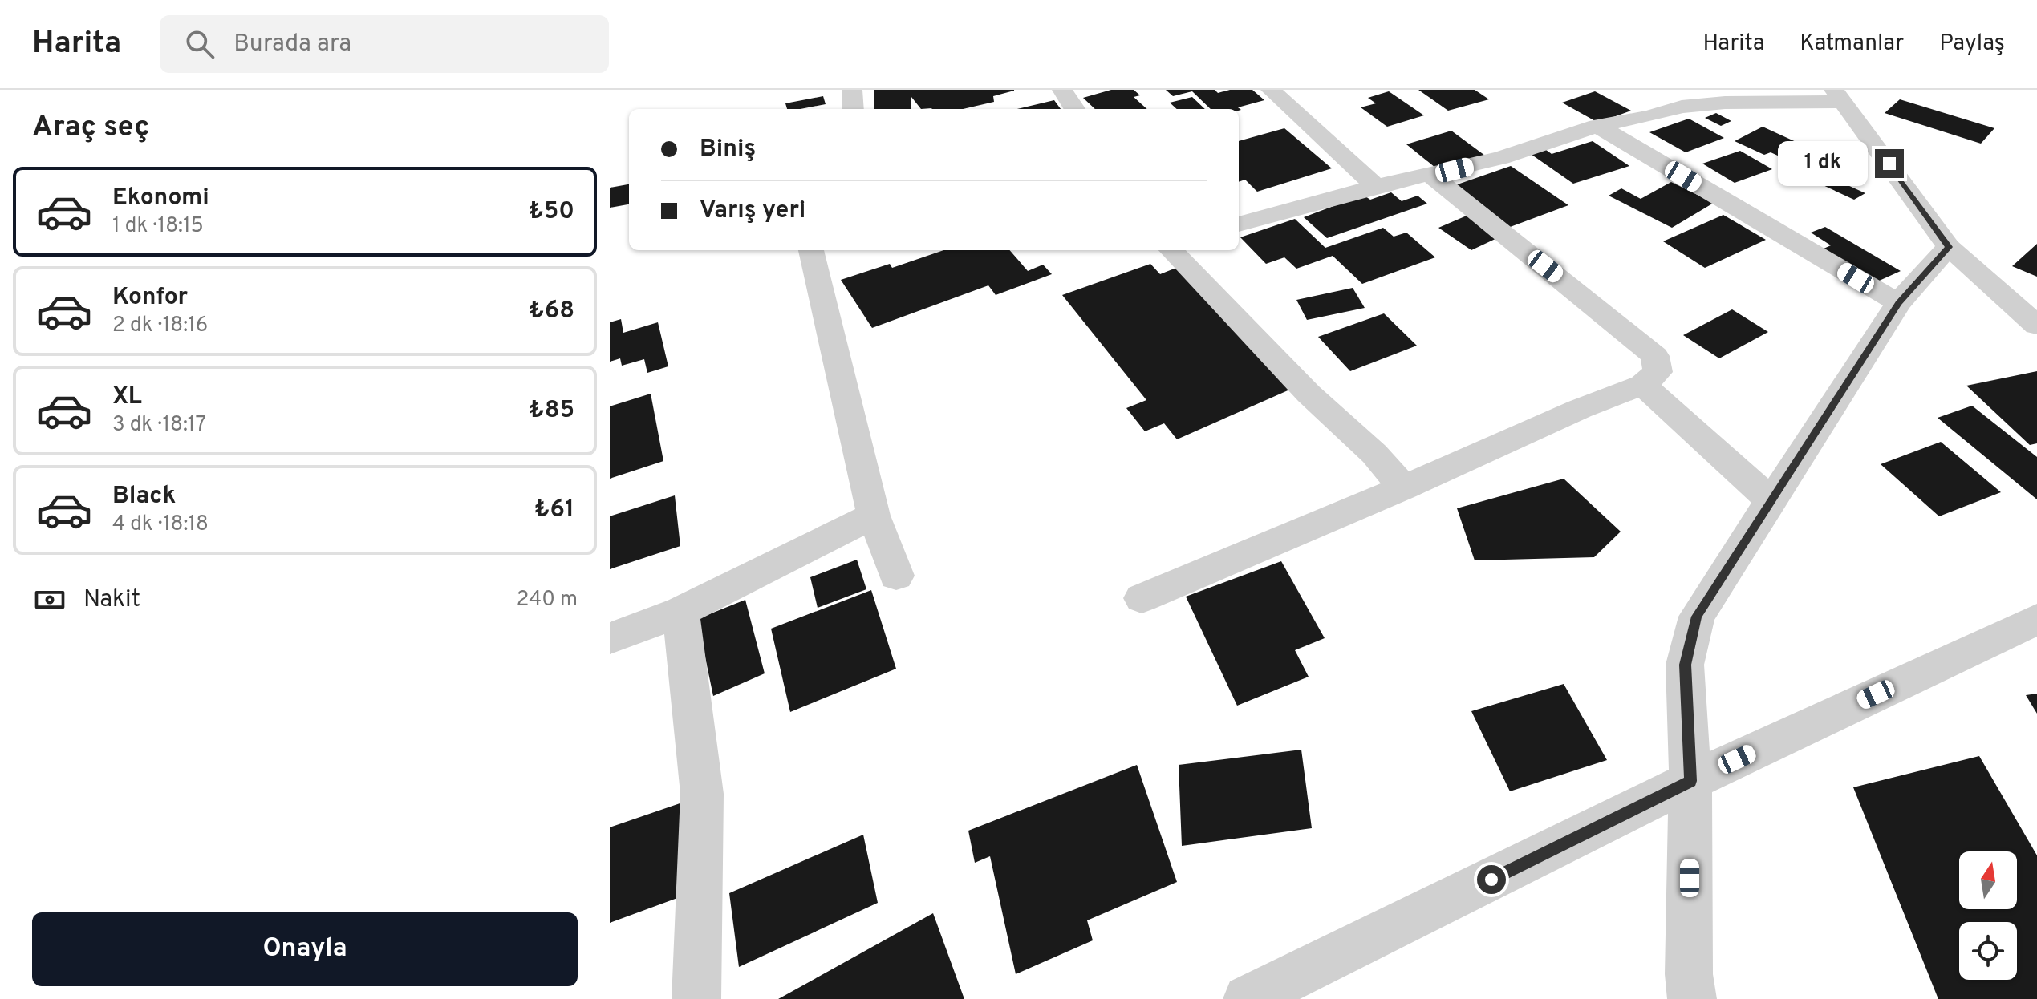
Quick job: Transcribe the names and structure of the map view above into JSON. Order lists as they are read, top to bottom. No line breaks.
{"north":"top","page":{"header":"Harita","search":"Burada ara","nav":["Harita","Katmanlar","Paylaş"],"heading":"Araç seç","banner":["Biniş","Varış yeri"],"bubble":"1 dk","list":[{"name":"Ekonomi","note":"1 dk · 18:15","value":"₺50"},{"name":"Konfor","note":"2 dk · 18:16","value":"₺68"},{"name":"XL","note":"3 dk · 18:17","value":"₺85"},{"name":"Black","note":"4 dk · 18:18","value":"₺61"}],"pay":["Nakit","240 m"],"buttons":"Onayla"}}
